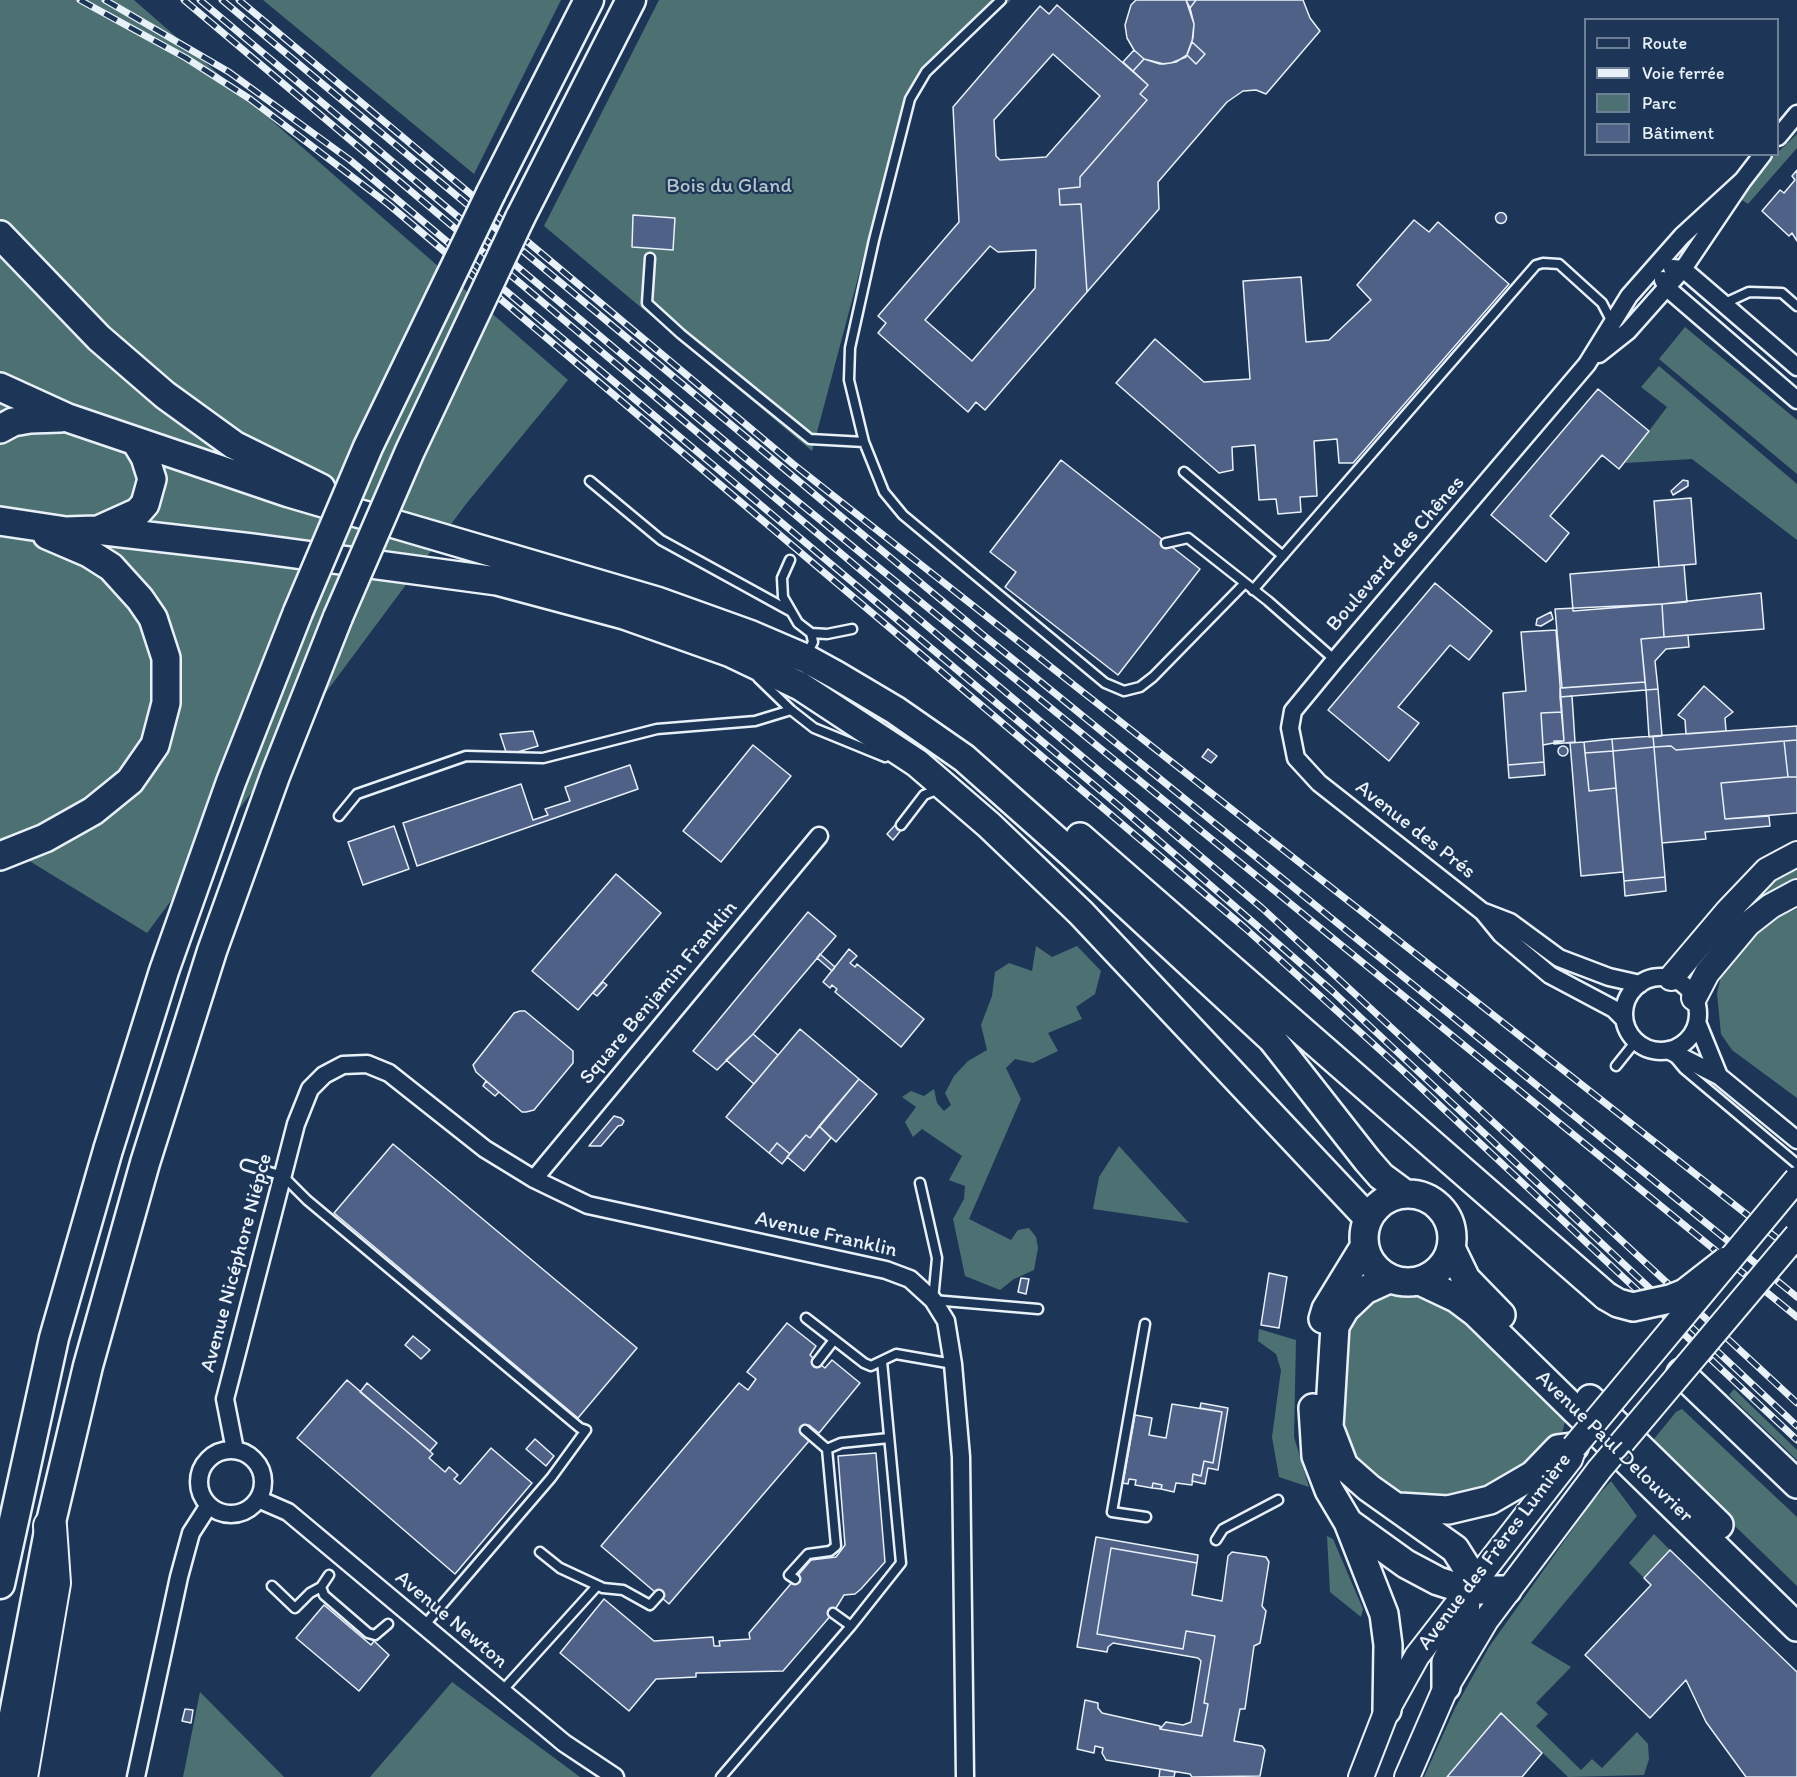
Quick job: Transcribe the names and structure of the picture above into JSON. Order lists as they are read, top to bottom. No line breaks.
{"streets":{"main road":["Avenue Paul Delouvrier","Avenue des Frères Lumière"],"street":["Boulevard des Chênes","Avenue des Prés","Square Benjamin Franklin","Avenue Franklin","Avenue Nicéphore Niépce","Avenue Newton"]},"crossings":[["Boulevard des Chênes","Avenue des Prés"],["Square Benjamin Franklin","Avenue Franklin"],["Avenue Franklin","Avenue Nicéphore Niépce"],["Avenue Nicéphore Niépce","Avenue Newton"]],"parks":["Bois du Gland"],"legend":["Route","Voie ferrée","Parc","Bâtiment"]}
